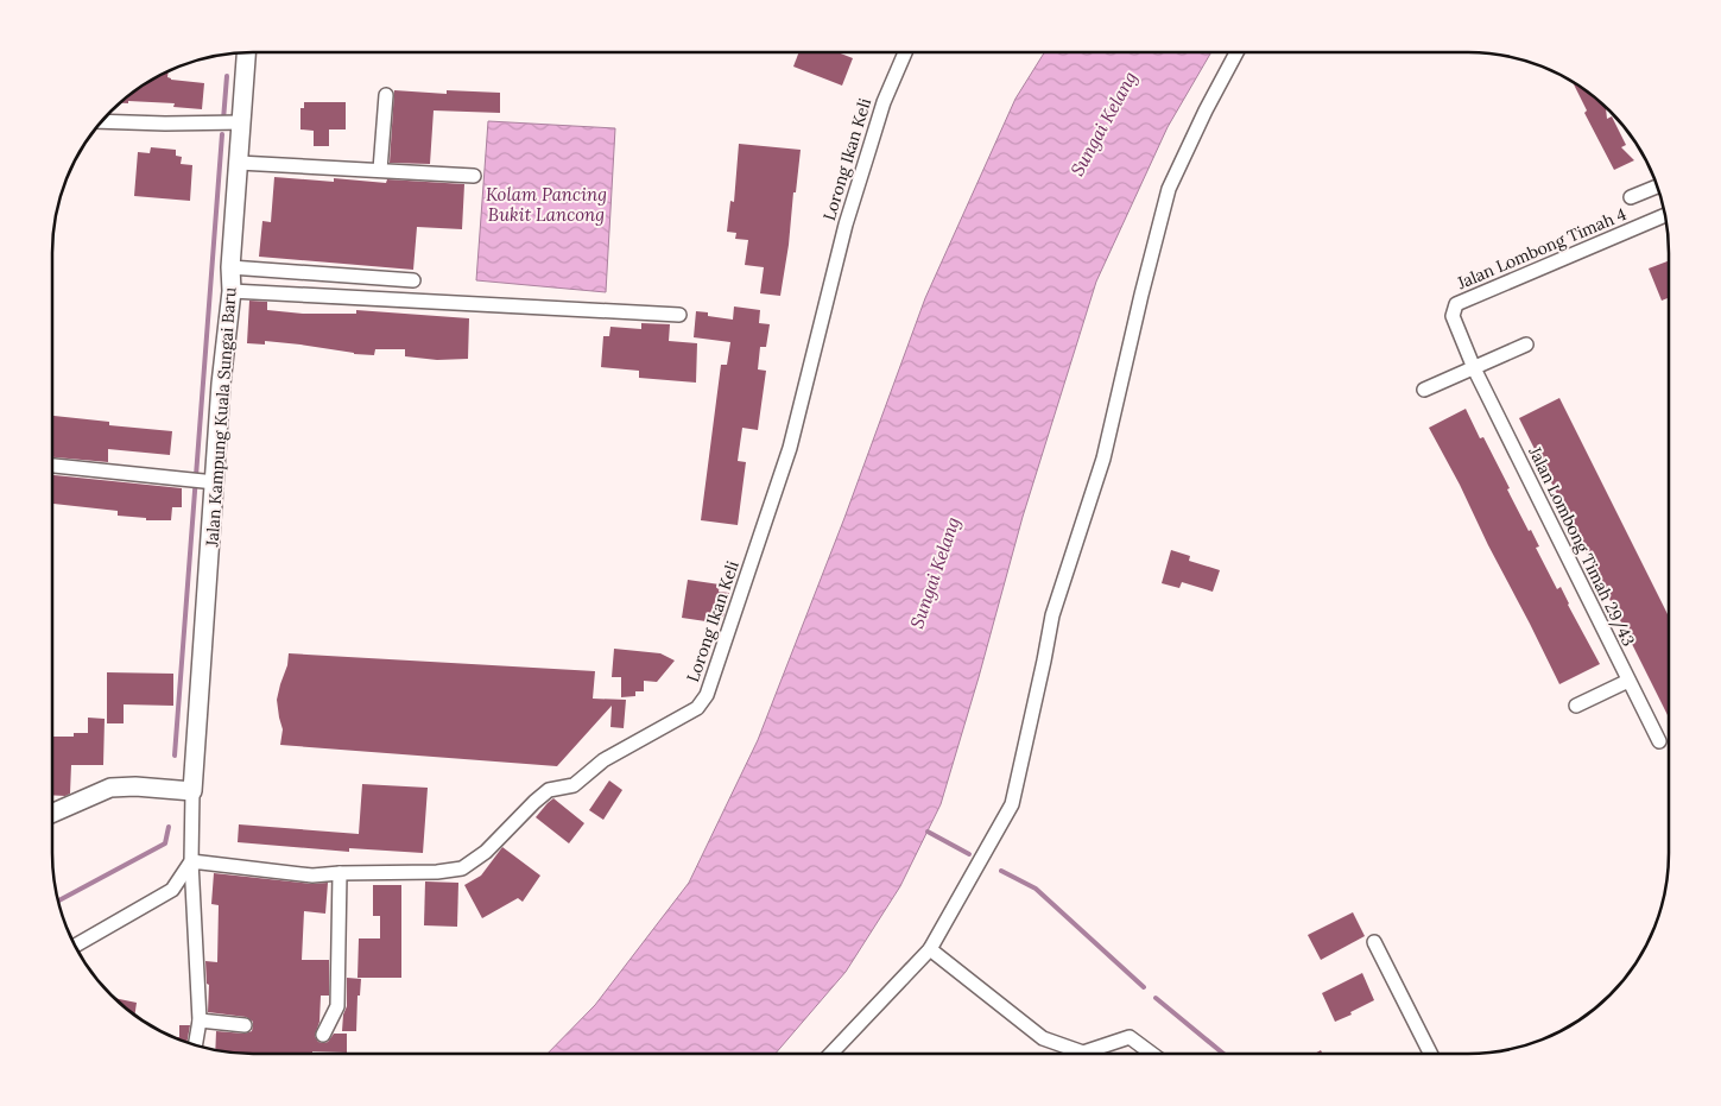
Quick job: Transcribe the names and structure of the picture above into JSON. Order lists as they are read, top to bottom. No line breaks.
{"streets":{"street":["Lorong Ikan Keli","Jalan Lombong Timah 4","Jalan Kampung Kuala Sungai Baru","Jalan Lombong Timah 29/43"]},"crossings":[["Jalan Lombong Timah 4","Jalan Lombong Timah 29/43"]],"water":["Sungai Kelang","Kolam Pancing Bukit Lancong"]}
